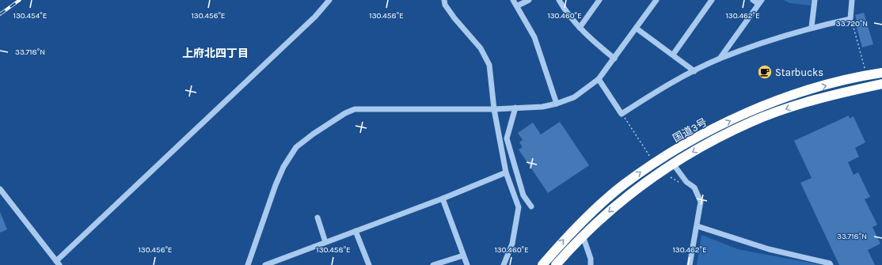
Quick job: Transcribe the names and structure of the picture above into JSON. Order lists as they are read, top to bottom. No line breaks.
{"streets":{"highway":["国道3号"]},"districts":["上府北四丁目"],"places":{"cafe":["Starbucks"]},"coordinates":["130.454°E","130.456°E","130.458°E","130.460°E","130.462°E","33.720°N","33.718°N"]}
